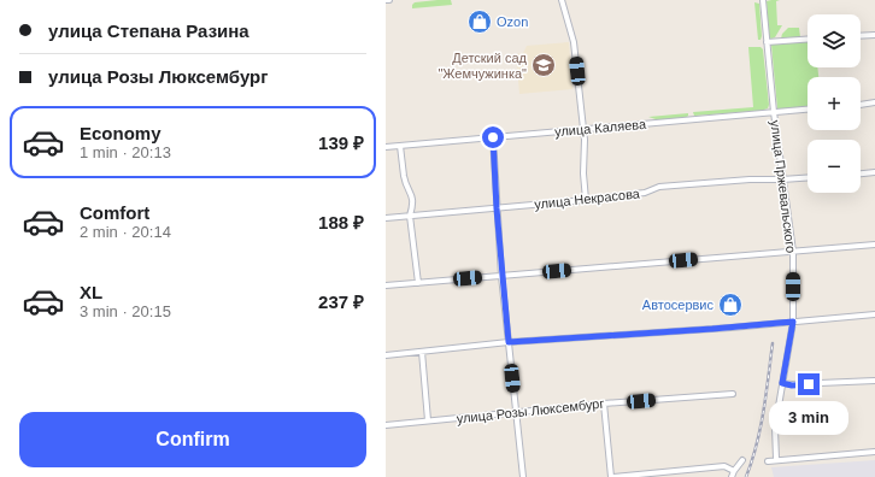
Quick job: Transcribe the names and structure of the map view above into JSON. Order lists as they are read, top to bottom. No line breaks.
{"streets":{"street":["улица Каляева","улица Пржевальского","улица Некрасова","улица Розы Люксембург"]},"crossings":[["улица Каляева","улица Пржевальского"],["улица Пржевальского","улица Некрасова"]],"places":{"shop":["Ozon","Автосервис"],"school or university":["Детский сад \"Жемчужинка\""]},"page":{"banner":["улица Степана Разина","улица Розы Люксембург"],"map_buttons":["+","−"],"list":[{"name":"Economy","note":"1 min · 20:13","value":"139 ₽"},{"name":"Comfort","note":"2 min · 20:14","value":"188 ₽"},{"name":"XL","note":"3 min · 20:15","value":"237 ₽"}],"bubble":"3 min","buttons":"Confirm"}}
